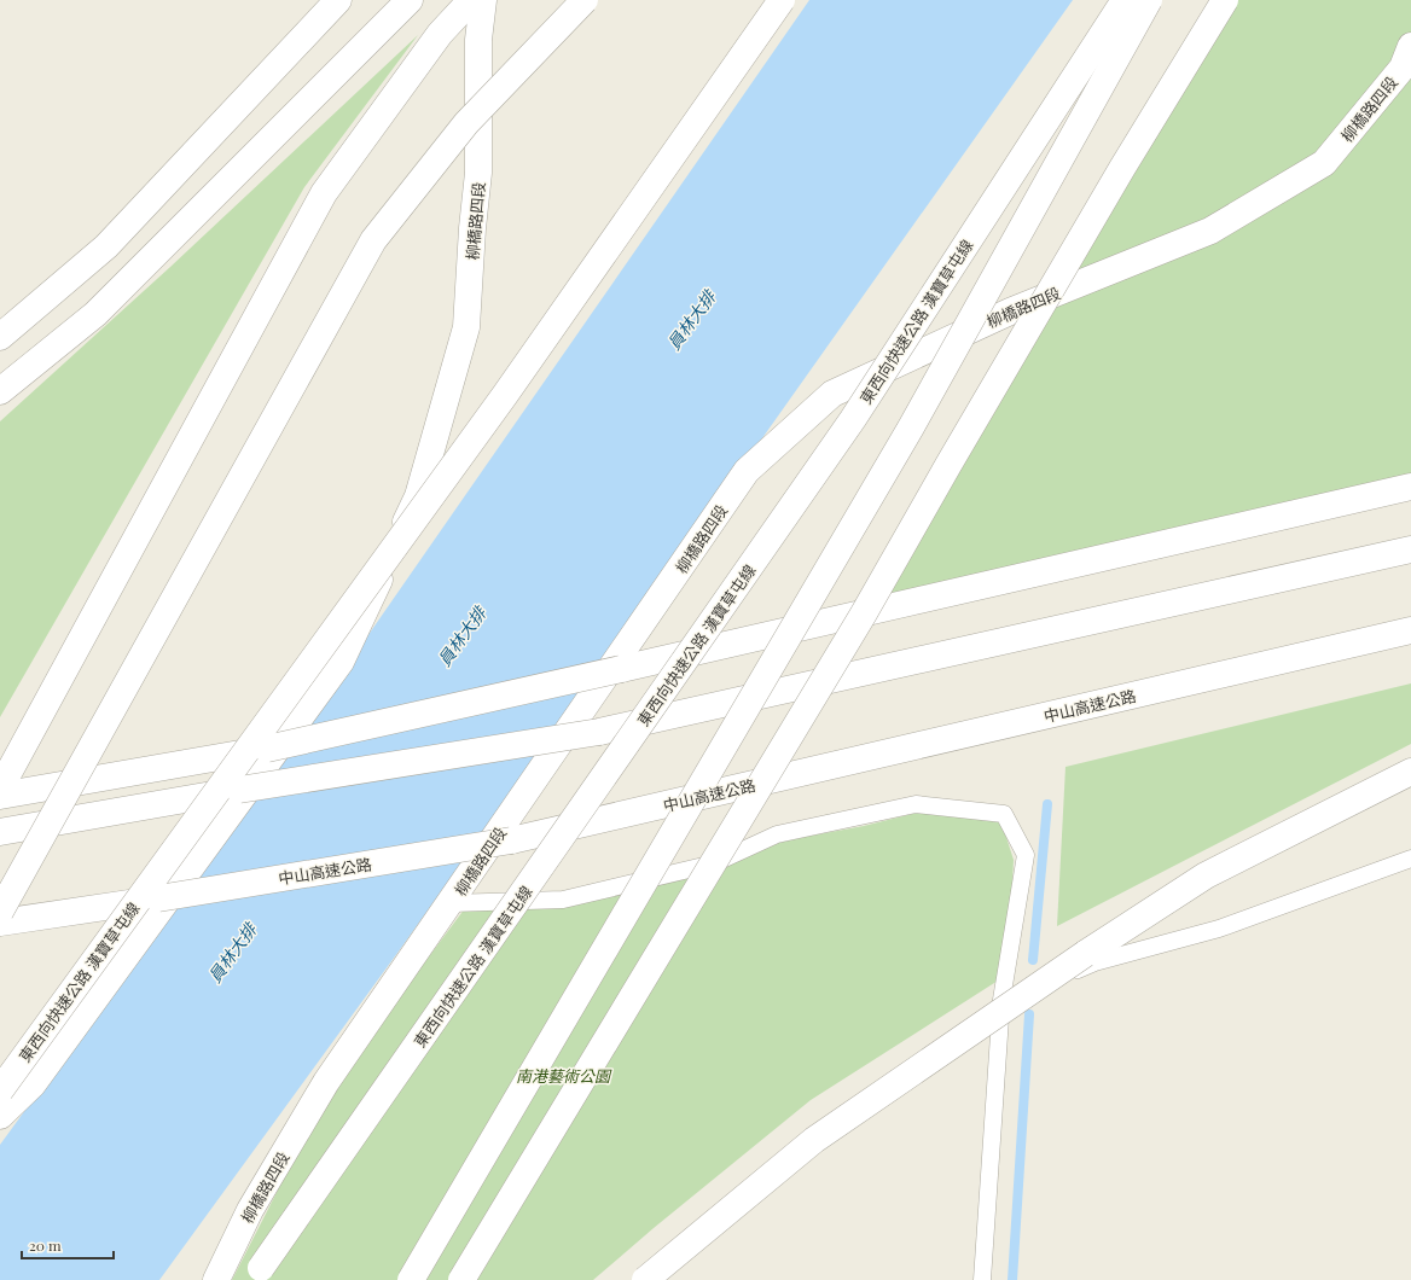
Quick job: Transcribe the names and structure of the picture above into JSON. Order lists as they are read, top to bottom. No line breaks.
{"streets":{"main road":["柳橋路四段","東西向快速公路 漢寶草屯線","中山高速公路"]},"water":["員林大排"],"parks":["南港藝術公園"],"scale_bar":"20 m"}
